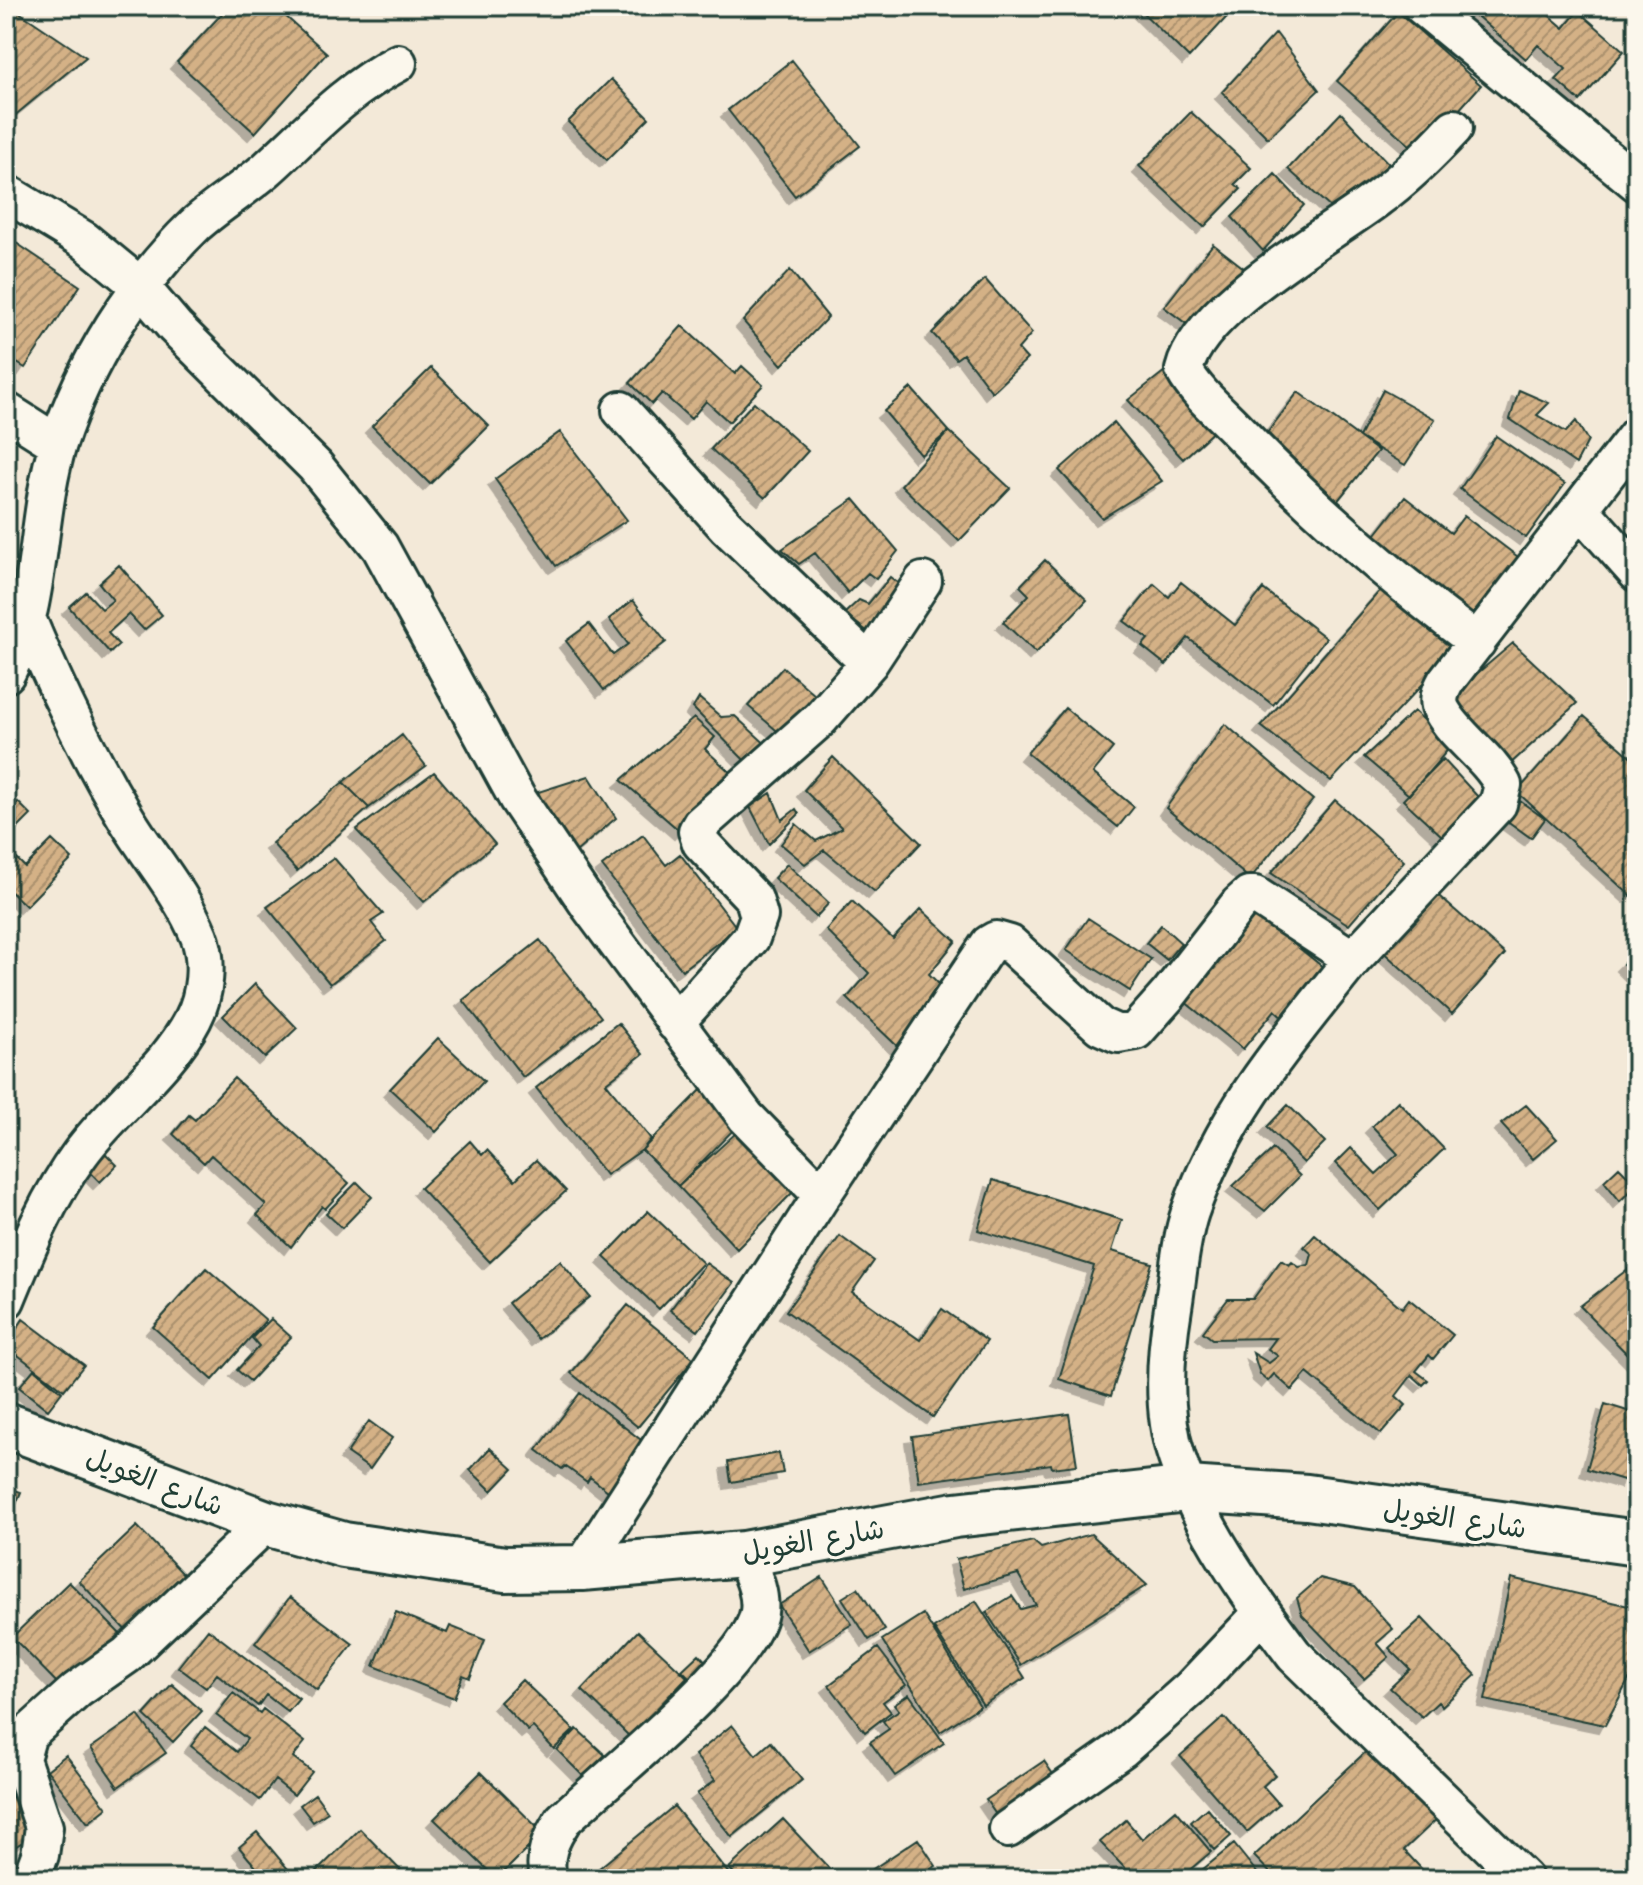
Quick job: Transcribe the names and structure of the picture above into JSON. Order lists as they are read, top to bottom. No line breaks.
{"streets":{"street":["شارع الغويل"]}}
